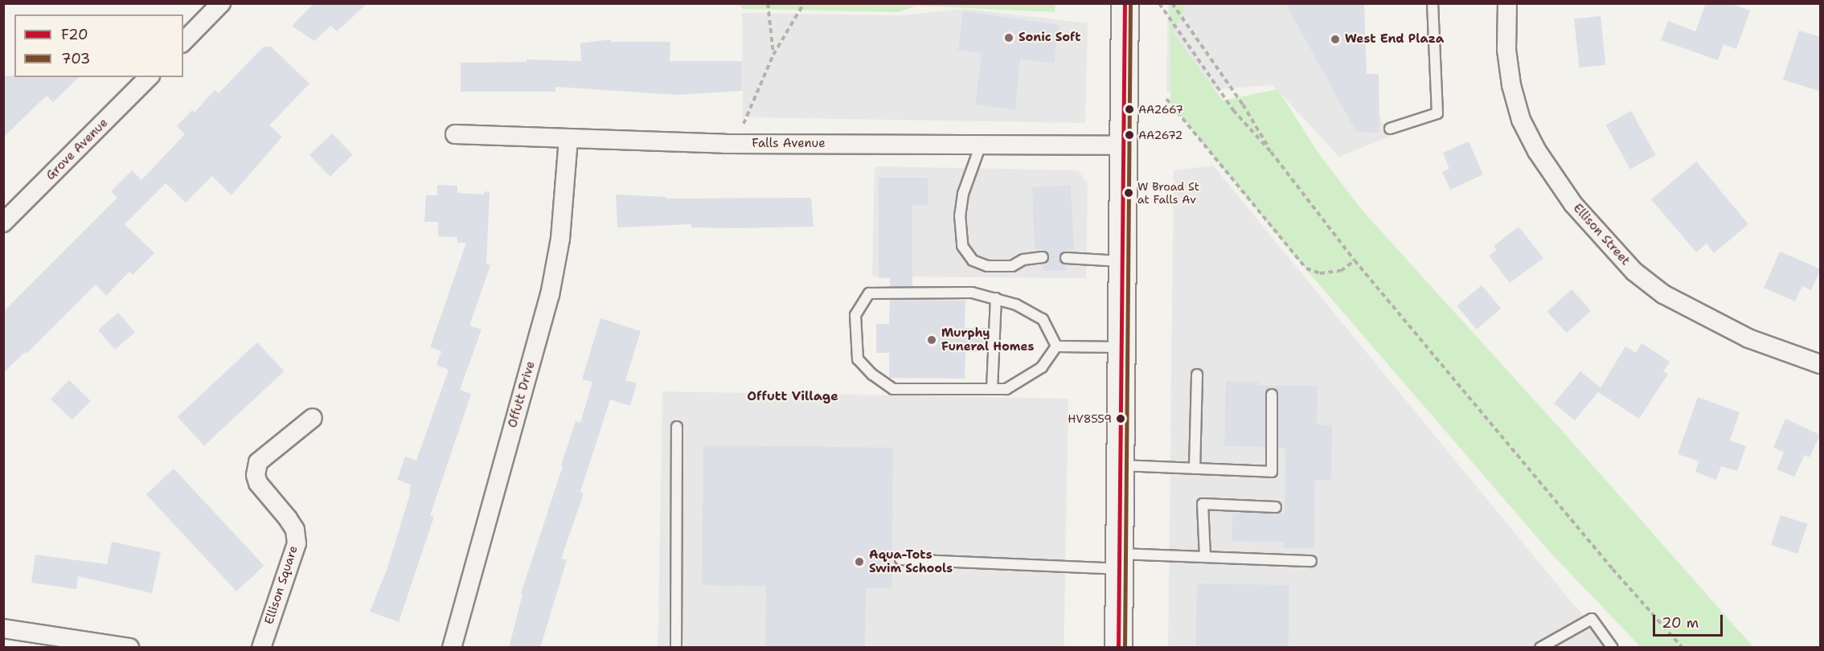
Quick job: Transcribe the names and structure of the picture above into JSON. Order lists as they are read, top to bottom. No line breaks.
{"streets":{"street":["Falls Avenue","Grove Avenue","Ellison Street","Offutt Drive","Ellison Square"]},"crossings":[["Falls Avenue","Offutt Drive"]],"districts":["Offutt Village"],"places":["Sonic Soft","West End Plaza","AA2667","AA2672","W Broad St at Falls Av","Murphy Funeral Homes","HV8559","Aqua-Tots Swim Schools"],"lines":["transit line F20","transit line 703"],"legend":["F20","703"],"scale_bar":"20 m"}
